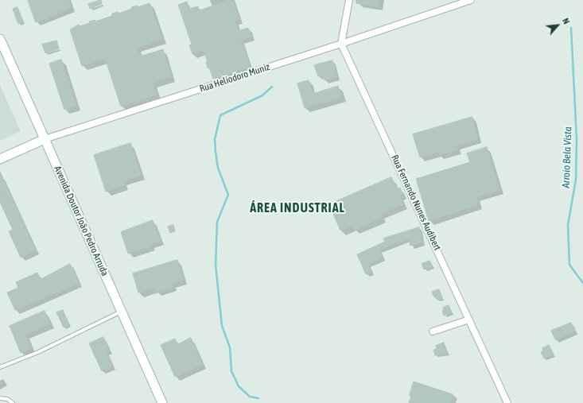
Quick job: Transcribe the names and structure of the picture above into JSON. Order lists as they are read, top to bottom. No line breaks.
{"streets":{"main road":["Rua Heliodoro Muniz","Avenida Doutor João Pedro Arruda"],"street":["Rua Fernando Nunes Audibert"]},"crossings":[["Rua Heliodoro Muniz","Rua Fernando Nunes Audibert"],["Rua Heliodoro Muniz","Avenida Doutor João Pedro Arruda"]],"districts":["ÁREA INDUSTRIAL"],"water":["Arroio Bela Vista"],"north":"top right"}
